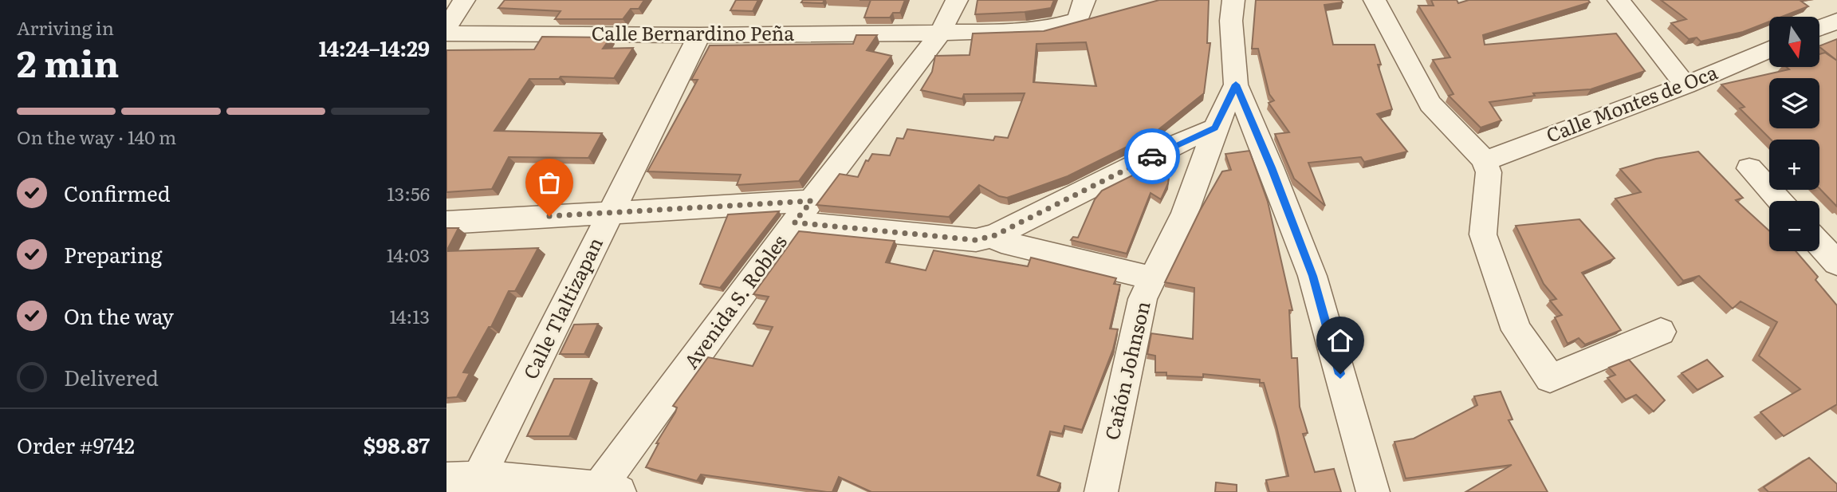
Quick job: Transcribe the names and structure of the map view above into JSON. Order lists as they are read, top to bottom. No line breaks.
{"streets":{"street":["Calle Bernardino Peña","Calle Montes de Oca","Avenida S. Robles","Calle Tlaltizapan","Cañón Johnson"]},"crossings":[["Calle Bernardino Peña","Avenida S. Robles"],["Calle Bernardino Peña","Calle Tlaltizapan"]],"north":"bottom","page":{"heading":["2 min","Arriving in","14:24–14:29"],"panel":["Order #9742","$98.87"],"map_buttons":["+","−"],"bar":"On the way · 140 m","list":[["Confirmed","13:56"],["Preparing","14:03"],["On the way","14:13"],"Delivered"]}}
